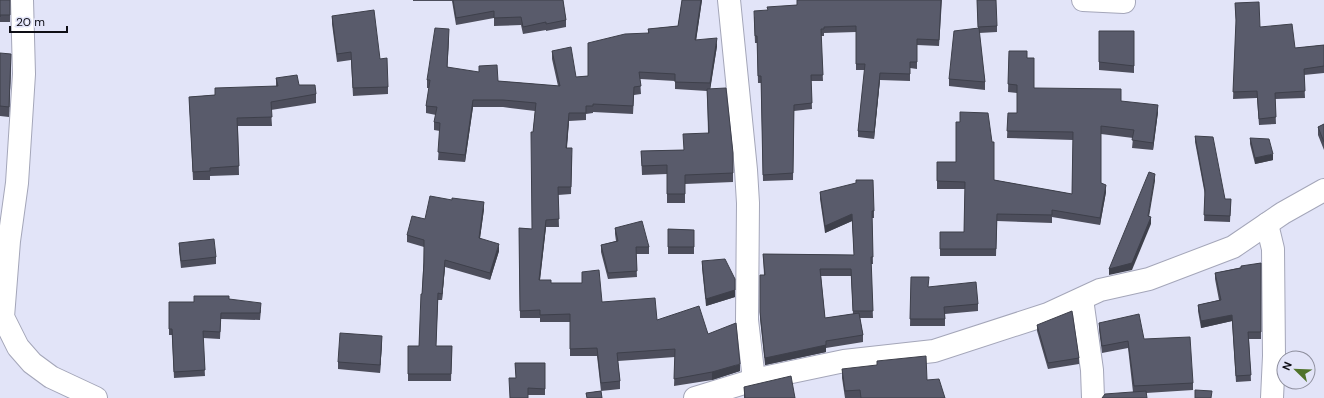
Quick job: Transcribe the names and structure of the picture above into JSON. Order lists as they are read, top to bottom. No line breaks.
{"scale_bar":"20 m","north":"top left"}
